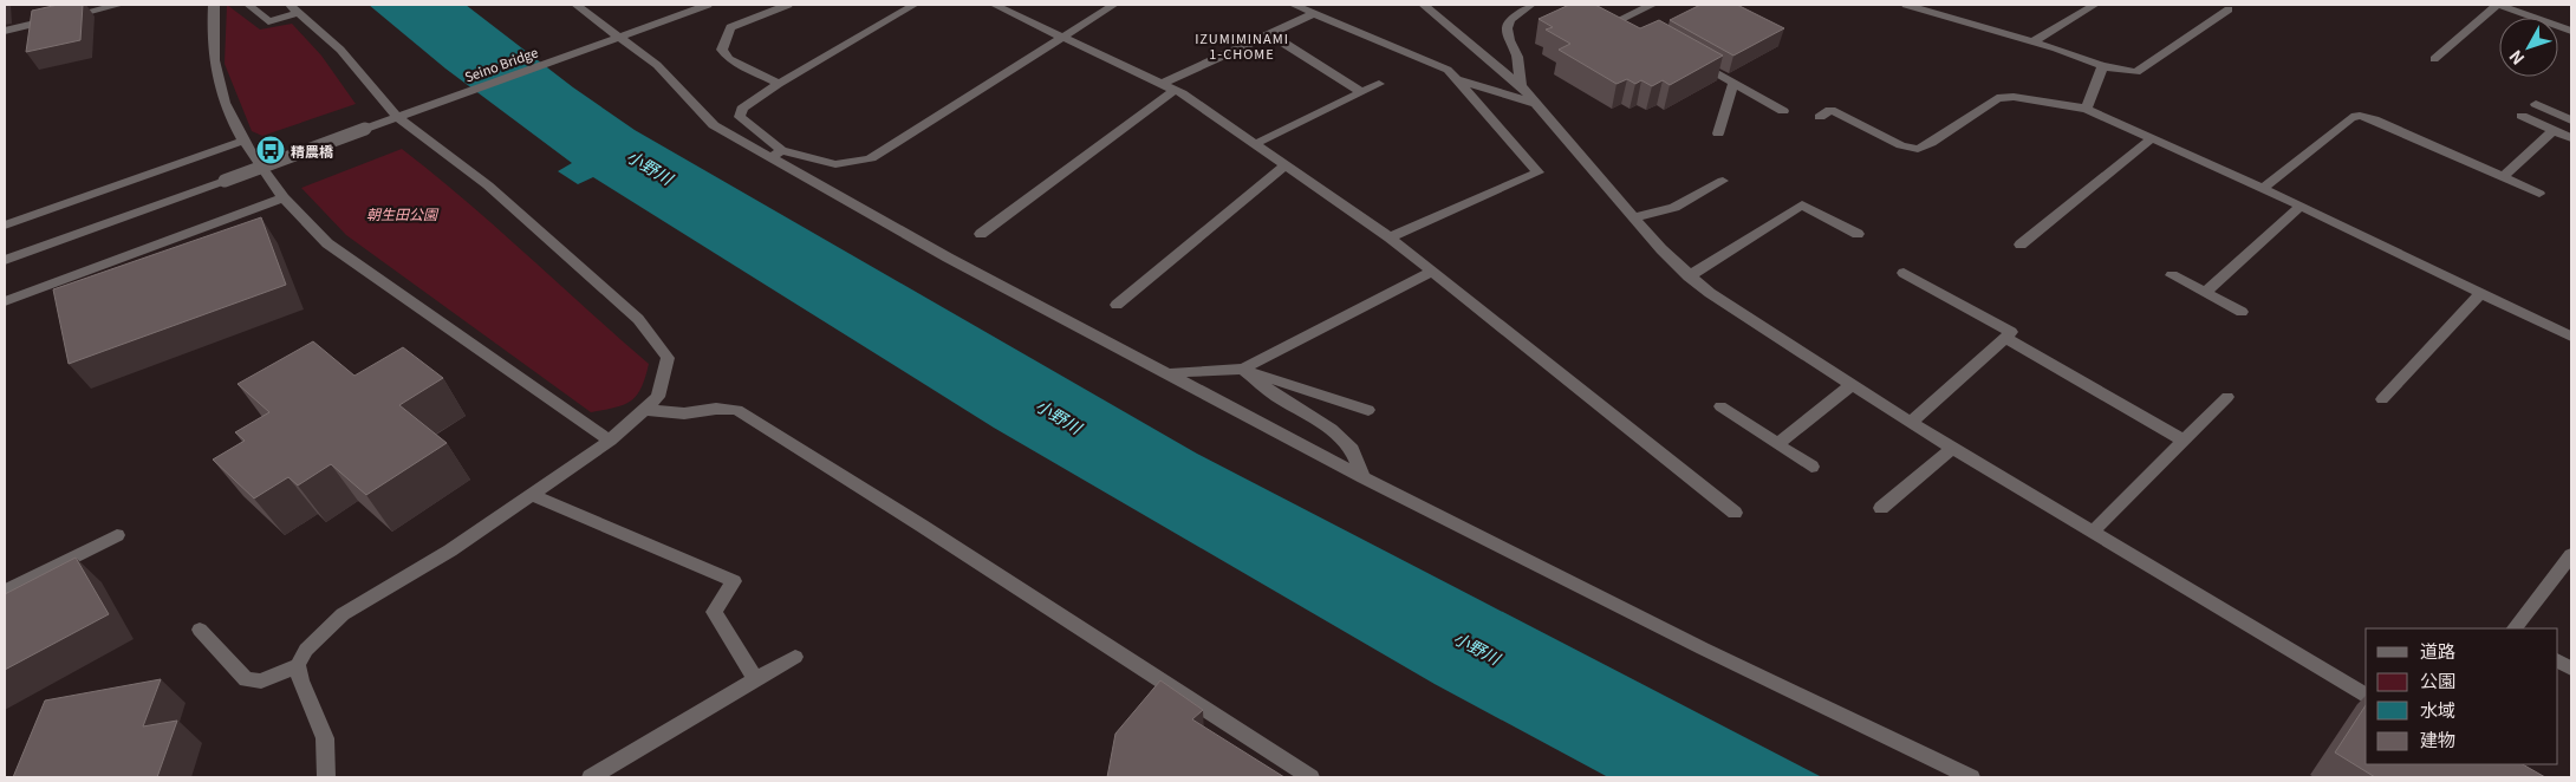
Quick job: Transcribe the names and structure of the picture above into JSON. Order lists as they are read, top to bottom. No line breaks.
{"streets":{"street":["Seino Bridge"]},"districts":["IZUMIMINAMI 1-CHOME"],"water":["小野川"],"parks":["朝生田公園"],"places":{"bus stop":["精農橋"]},"legend":["道路","公園","水域","建物"],"north":"bottom left"}
